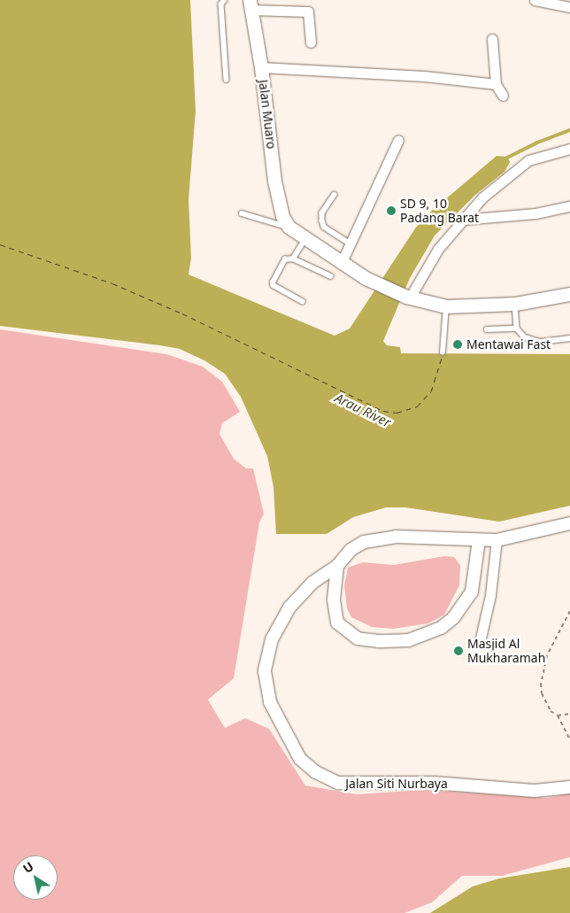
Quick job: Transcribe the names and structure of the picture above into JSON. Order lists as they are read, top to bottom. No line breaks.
{"streets":{"main road":["Jalan Muaro"],"street":["Jalan Siti Nurbaya"]},"water":["Arau River"],"places":["SD 9, 10 Padang Barat","Mentawai Fast","Masjid Al Mukharamah"],"north":"top left"}
